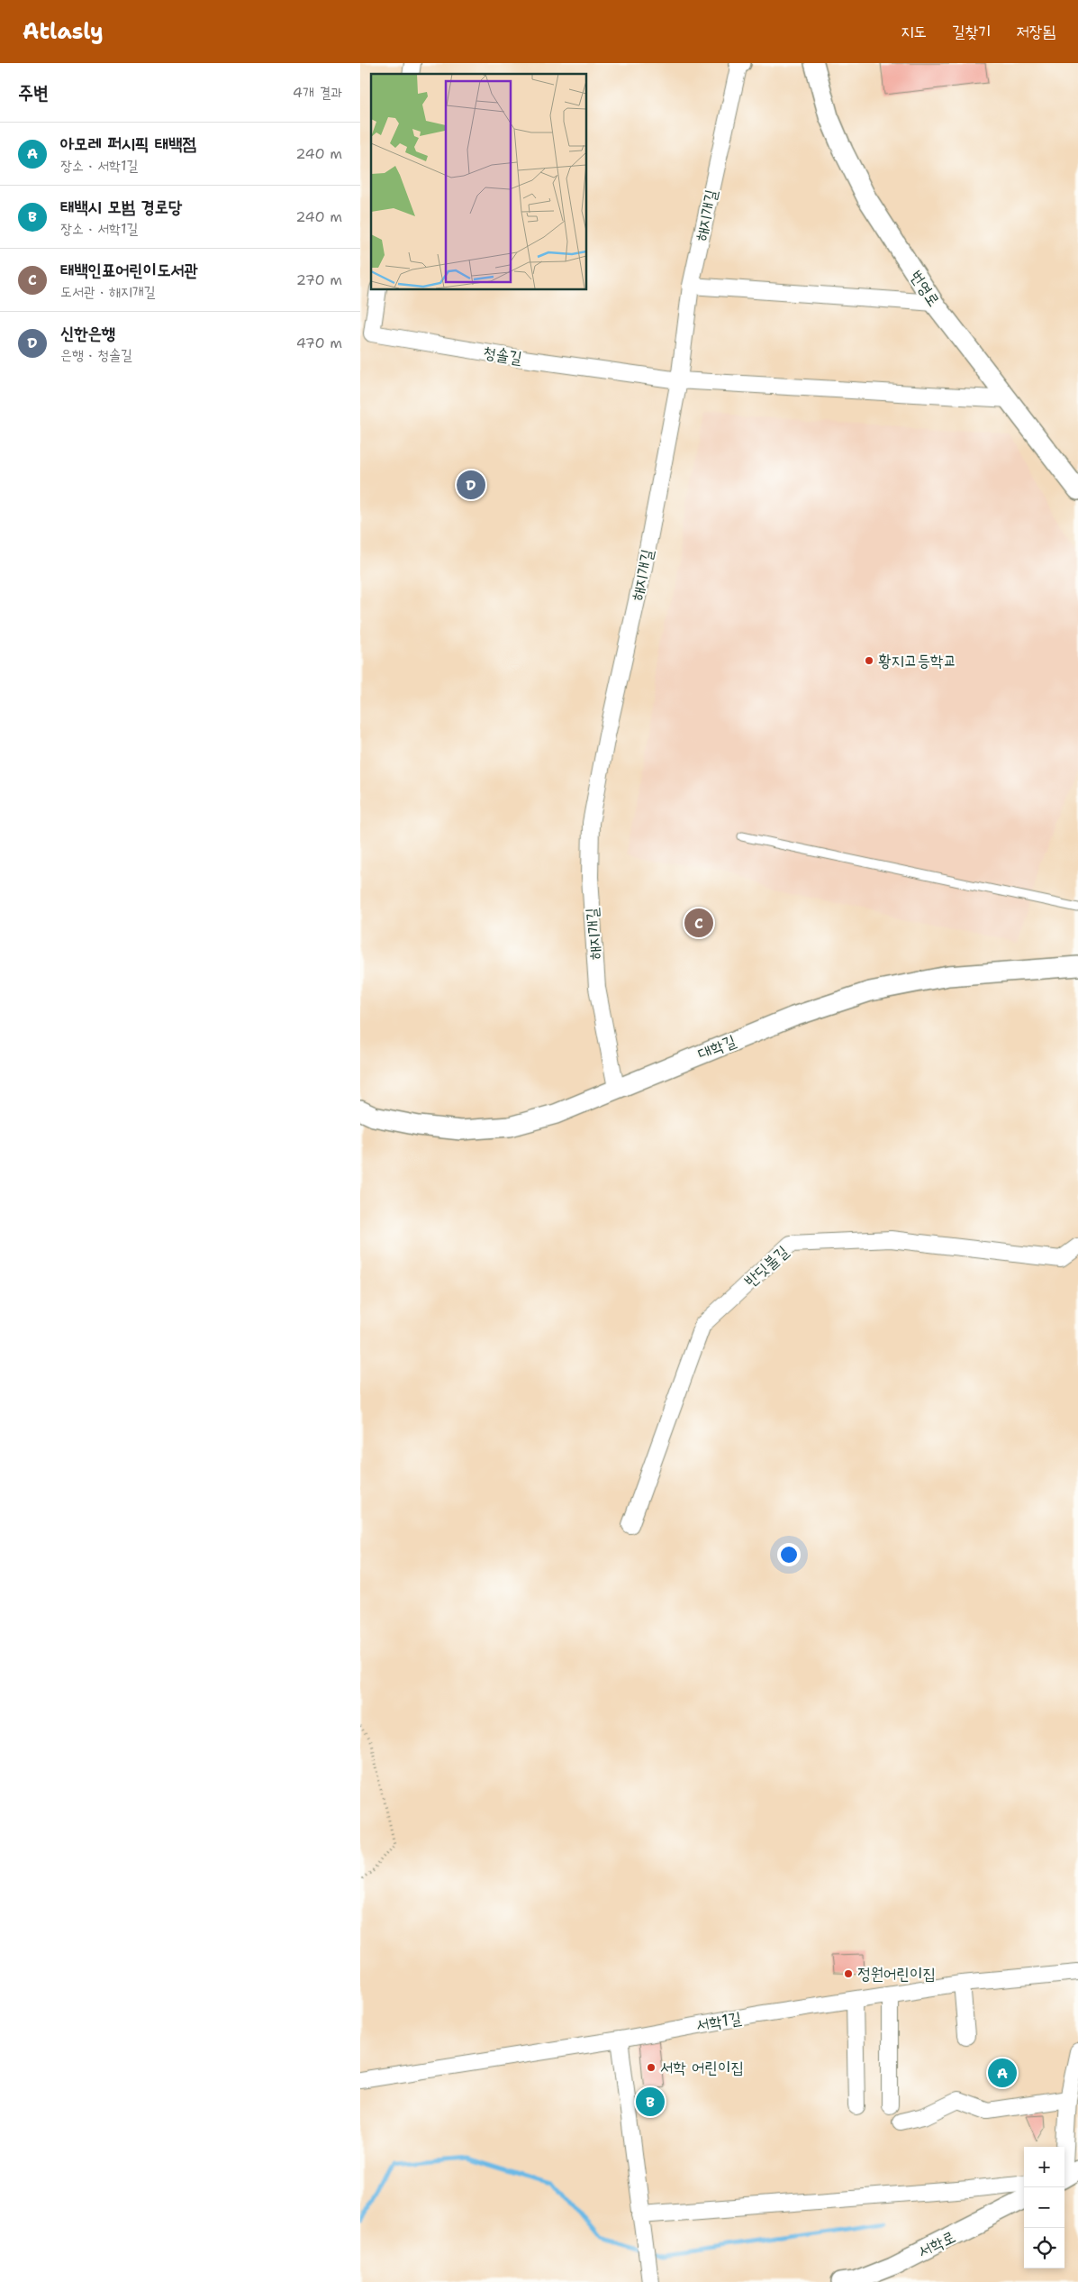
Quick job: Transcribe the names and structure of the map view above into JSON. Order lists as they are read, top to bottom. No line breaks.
{"streets":{"street":["해지개길","번영로","청솔길","대학길","반딧불길","서학1길","서학로"]},"crossings":[["해지개길","청솔길"],["해지개길","대학길"]],"places":["황지고등학교","정원어린이집","서학 어린이집"],"page":{"header":"Atlasly","nav":["지도","길찾기","저장됨"],"heading":["주변","4개 결과"],"list":[{"mark":"A","name":"아모레 퍼시픽 태백점","note":"장소 · 서학1길","value":"240 m"},{"mark":"B","name":"태백시 모범 경로당","note":"장소 · 서학1길","value":"240 m"},{"mark":"C","name":"태백인표어린이도서관","note":"도서관 · 해지개길","value":"270 m"},{"mark":"D","name":"신한은행","note":"은행 · 청솔길","value":"470 m"}],"pins":["D","C","A","B"],"map_buttons":["+","−"]}}
